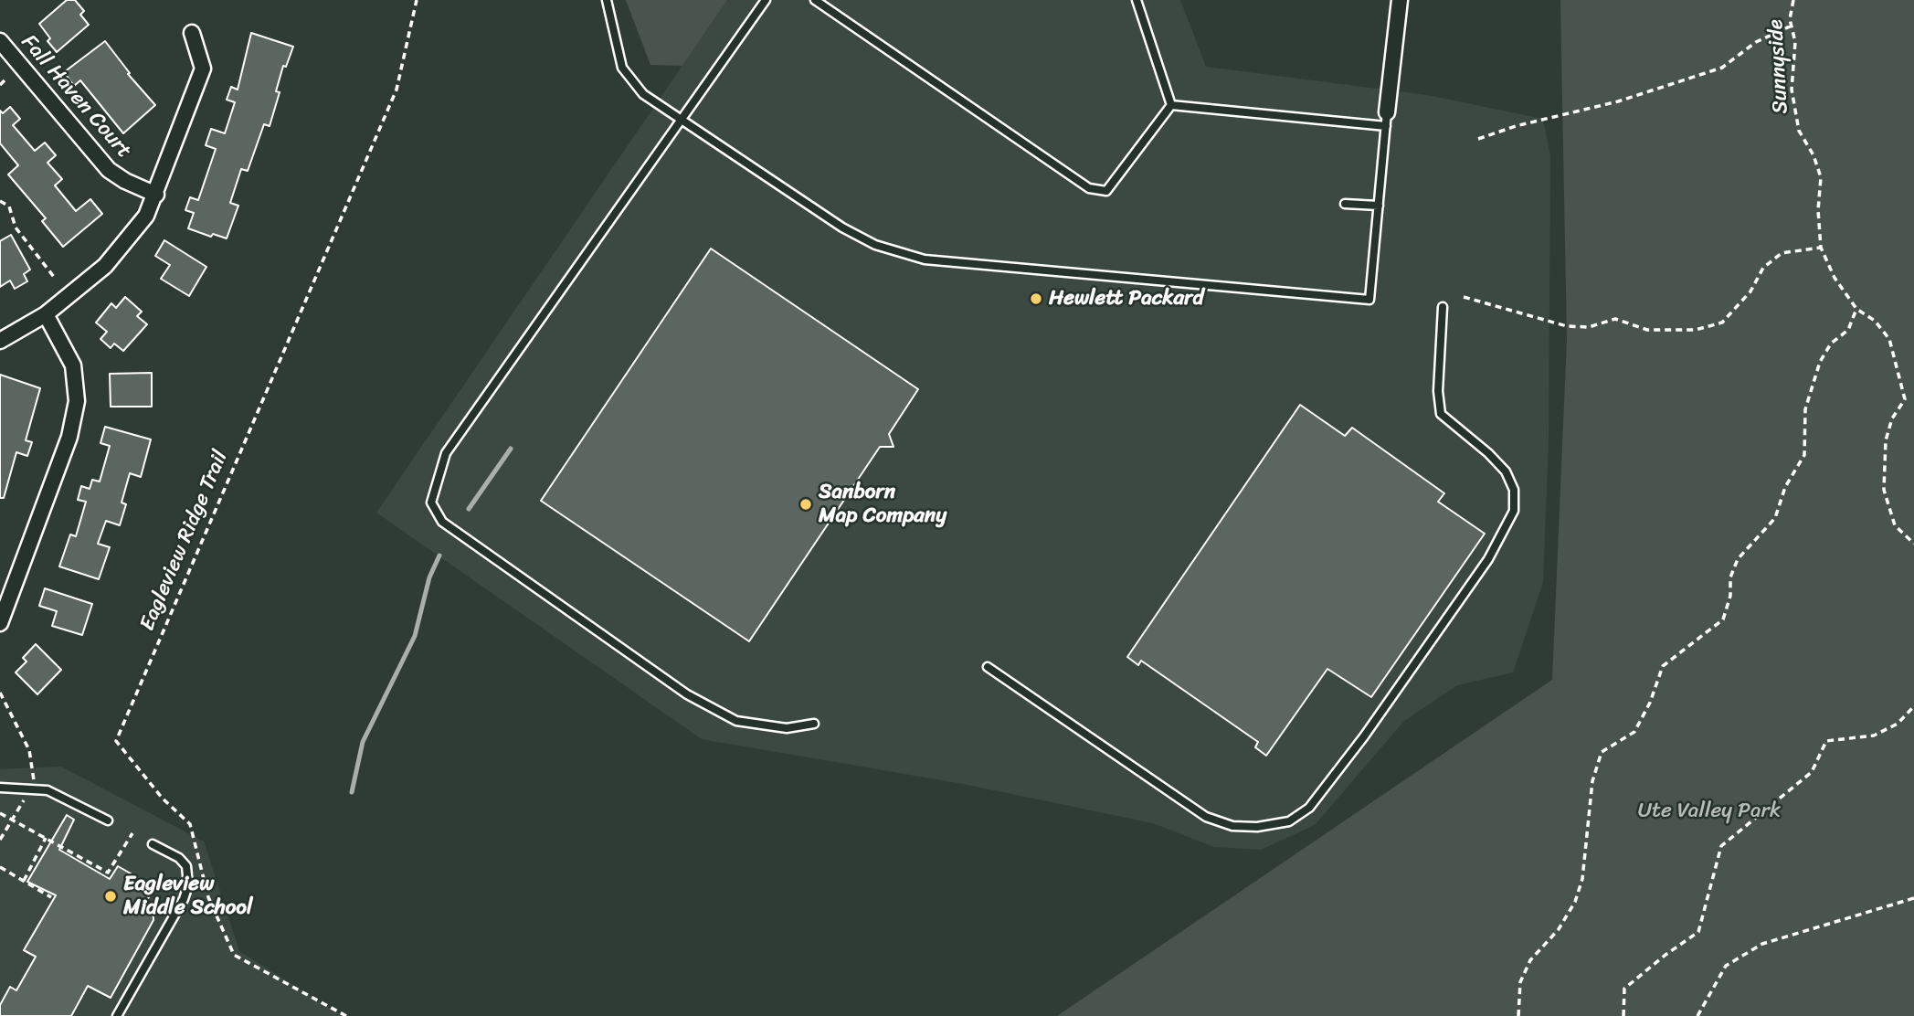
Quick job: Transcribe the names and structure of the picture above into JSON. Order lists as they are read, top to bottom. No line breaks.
{"streets":{"street":["Fall Haven Court"],"path":["Sunnyside","Eagleview Ridge Trail"]},"parks":["Ute Valley Park"],"places":["Hewlett Packard","Sanborn Map Company","Eagleview Middle School"]}
